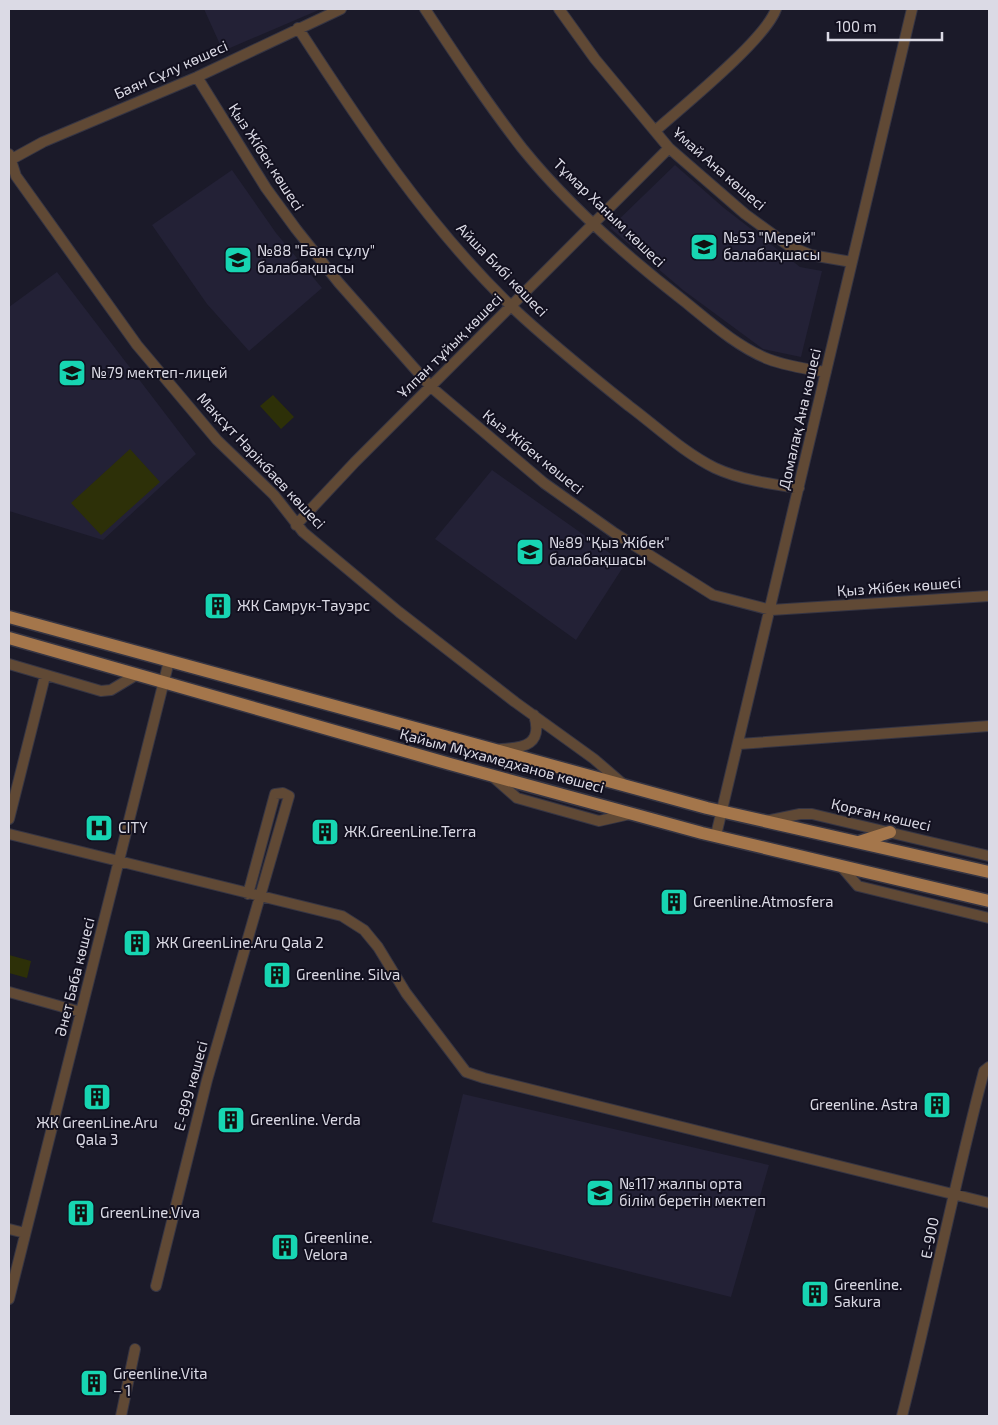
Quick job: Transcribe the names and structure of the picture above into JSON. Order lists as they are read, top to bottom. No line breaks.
{"streets":{"main road":["Қайым Мұхамедханов көшесі"],"street":["Баян Сұлу көшесі","Қыз Жібек көшесі","Ұмай Ана көшесі","Тұмар Ханым көшесі","Айша Бибі көшесі","Ұлпан тұйық көшесі","Домалақ Ана көшесі","Мақсұт Нәрікбаев көшесі","Қорған көшесі","Әнет Баба көшесі","Е-899 көшесі","E-900"]},"crossings":[["Баян Сұлу көшесі","Қыз Жібек көшесі"],["Баян Сұлу көшесі","Айша Бибі көшесі"],["Баян Сұлу көшесі","Мақсұт Нәрікбаев көшесі"],["Қыз Жібек көшесі","Ұлпан тұйық көшесі"],["Қыз Жібек көшесі","Домалақ Ана көшесі"],["Ұмай Ана көшесі","Ұлпан тұйық көшесі"],["Ұмай Ана көшесі","Домалақ Ана көшесі"],["Тұмар Ханым көшесі","Ұлпан тұйық көшесі"],["Тұмар Ханым көшесі","Домалақ Ана көшесі"],["Айша Бибі көшесі","Ұлпан тұйық көшесі"],["Айша Бибі көшесі","Домалақ Ана көшесі"],["Ұлпан тұйық көшесі","Мақсұт Нәрікбаев көшесі"],["Домалақ Ана көшесі","Қайым Мұхамедханов көшесі"],["Мақсұт Нәрікбаев көшесі","Қайым Мұхамедханов көшесі"],["Қайым Мұхамедханов көшесі","Қорған көшесі"],["Қайым Мұхамедханов көшесі","Әнет Баба көшесі"]],"places":{"school or university":["№53 \"Мерей\" балабақшасы","№88 \"Баян сұлу\" балабақшасы","№79 мектеп-лицей","№89 \"Қыз Жібек\" балабақшасы","№117 жалпы орта білім беретін мектеп"],"building":["ЖК Самрук-Тауэрс","ЖК.GreenLine.Terra","Greenline.Atmosfera","ЖК GreenLine.Aru Qala 2","Greenline. Silva","ЖК GreenLine.Aru Qala 3","Greenline. Astra","Greenline. Verda","GreenLine.Viva","Greenline. Velora","Greenline. Sakura","Greenline.Vita – 1"],"hospital":["CITY"]},"scale_bar":"100 m"}
